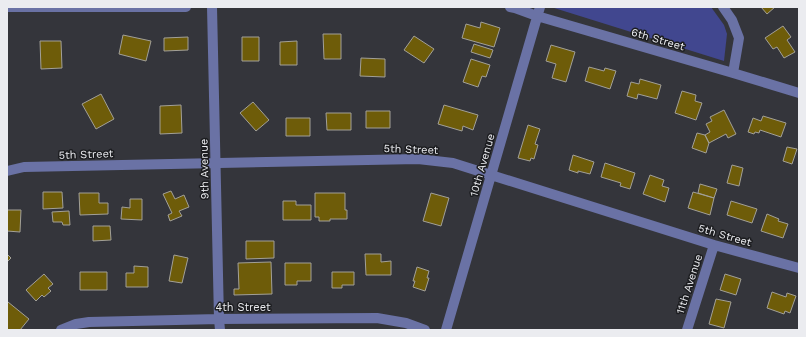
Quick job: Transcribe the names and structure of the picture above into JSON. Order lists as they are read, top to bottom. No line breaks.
{"streets":{"street":["6th Street","5th Street","10th Avenue","9th Avenue","11th Avenue","4th Street"]},"crossings":[["6th Street","10th Avenue"],["5th Street","10th Avenue"],["5th Street","9th Avenue"],["5th Street","11th Avenue"],["9th Avenue","4th Street"]]}
